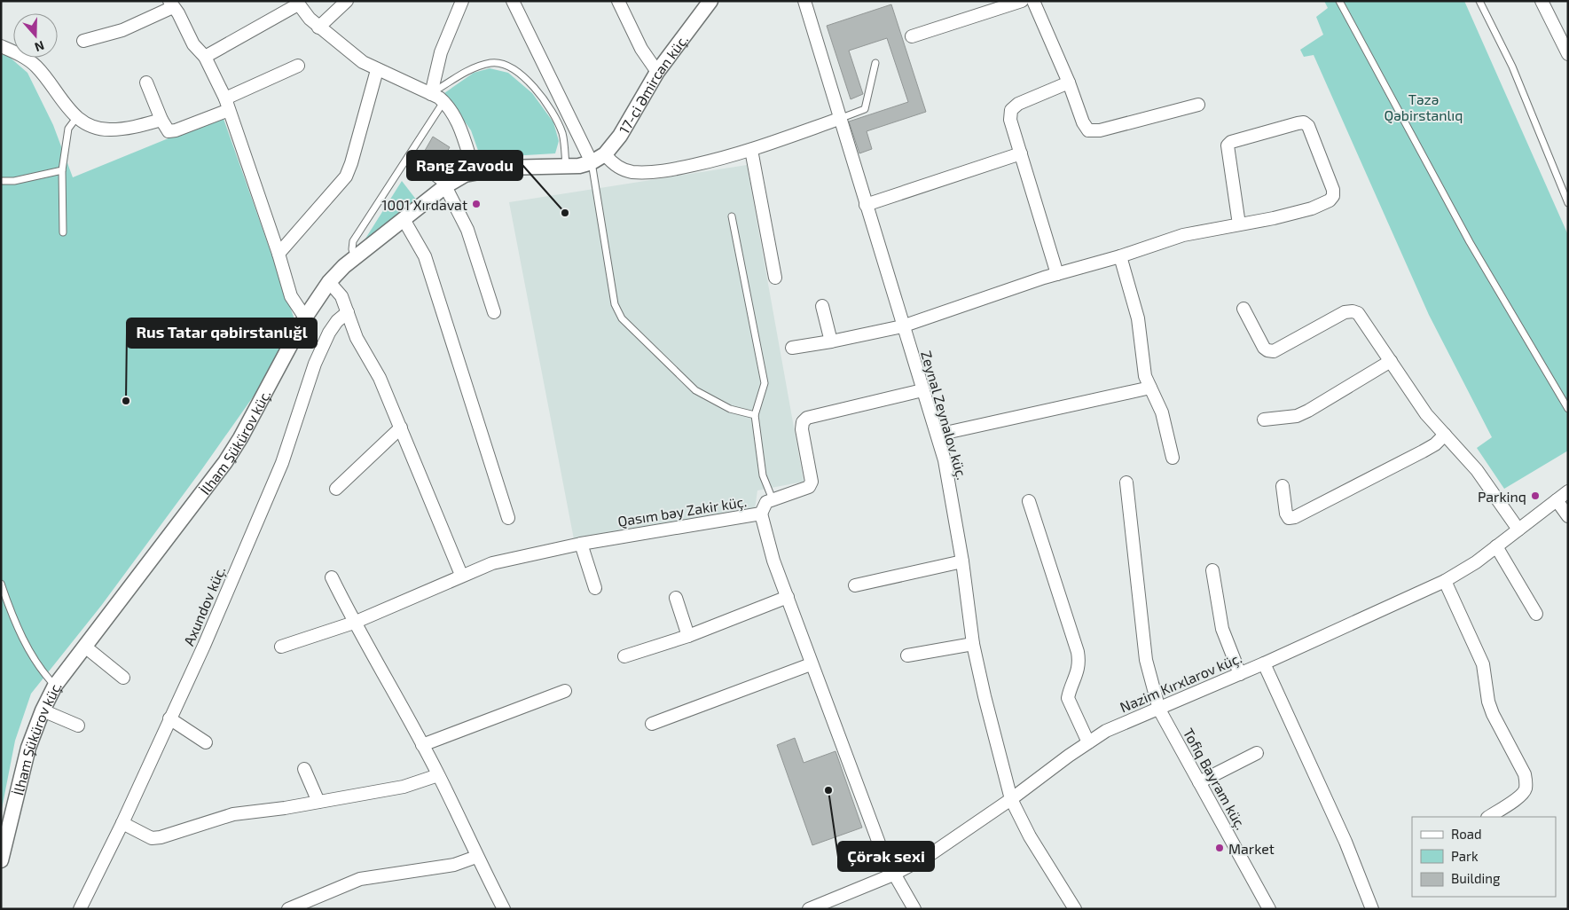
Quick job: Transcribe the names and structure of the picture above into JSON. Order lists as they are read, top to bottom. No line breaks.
{"streets":{"street":["17-ci Əmircan küç.","Zeynal Zeynalov küç.","İlham Şükürov küç.","Qasım bəy Zakir küç.","Axundov küç.","Nazim Kırxlarov küç.","Tofiq Bayram küç."]},"crossings":[["17-ci Əmircan küç.","İlham Şükürov küç."],["Zeynal Zeynalov küç.","Nazim Kırxlarov küç."],["Qasım bəy Zakir küç.","Nazim Kırxlarov küç."],["Nazim Kırxlarov küç.","Tofiq Bayram küç."]],"parks":["Təzə Qəbirstanlıq"],"places":["1001 Xırdavat","Rəng Zavodu","Rus Tatar qəbirstanlığl","Parkinq","Çörək sexi","Market"],"legend":["Road","Park","Building"],"north":"bottom"}
